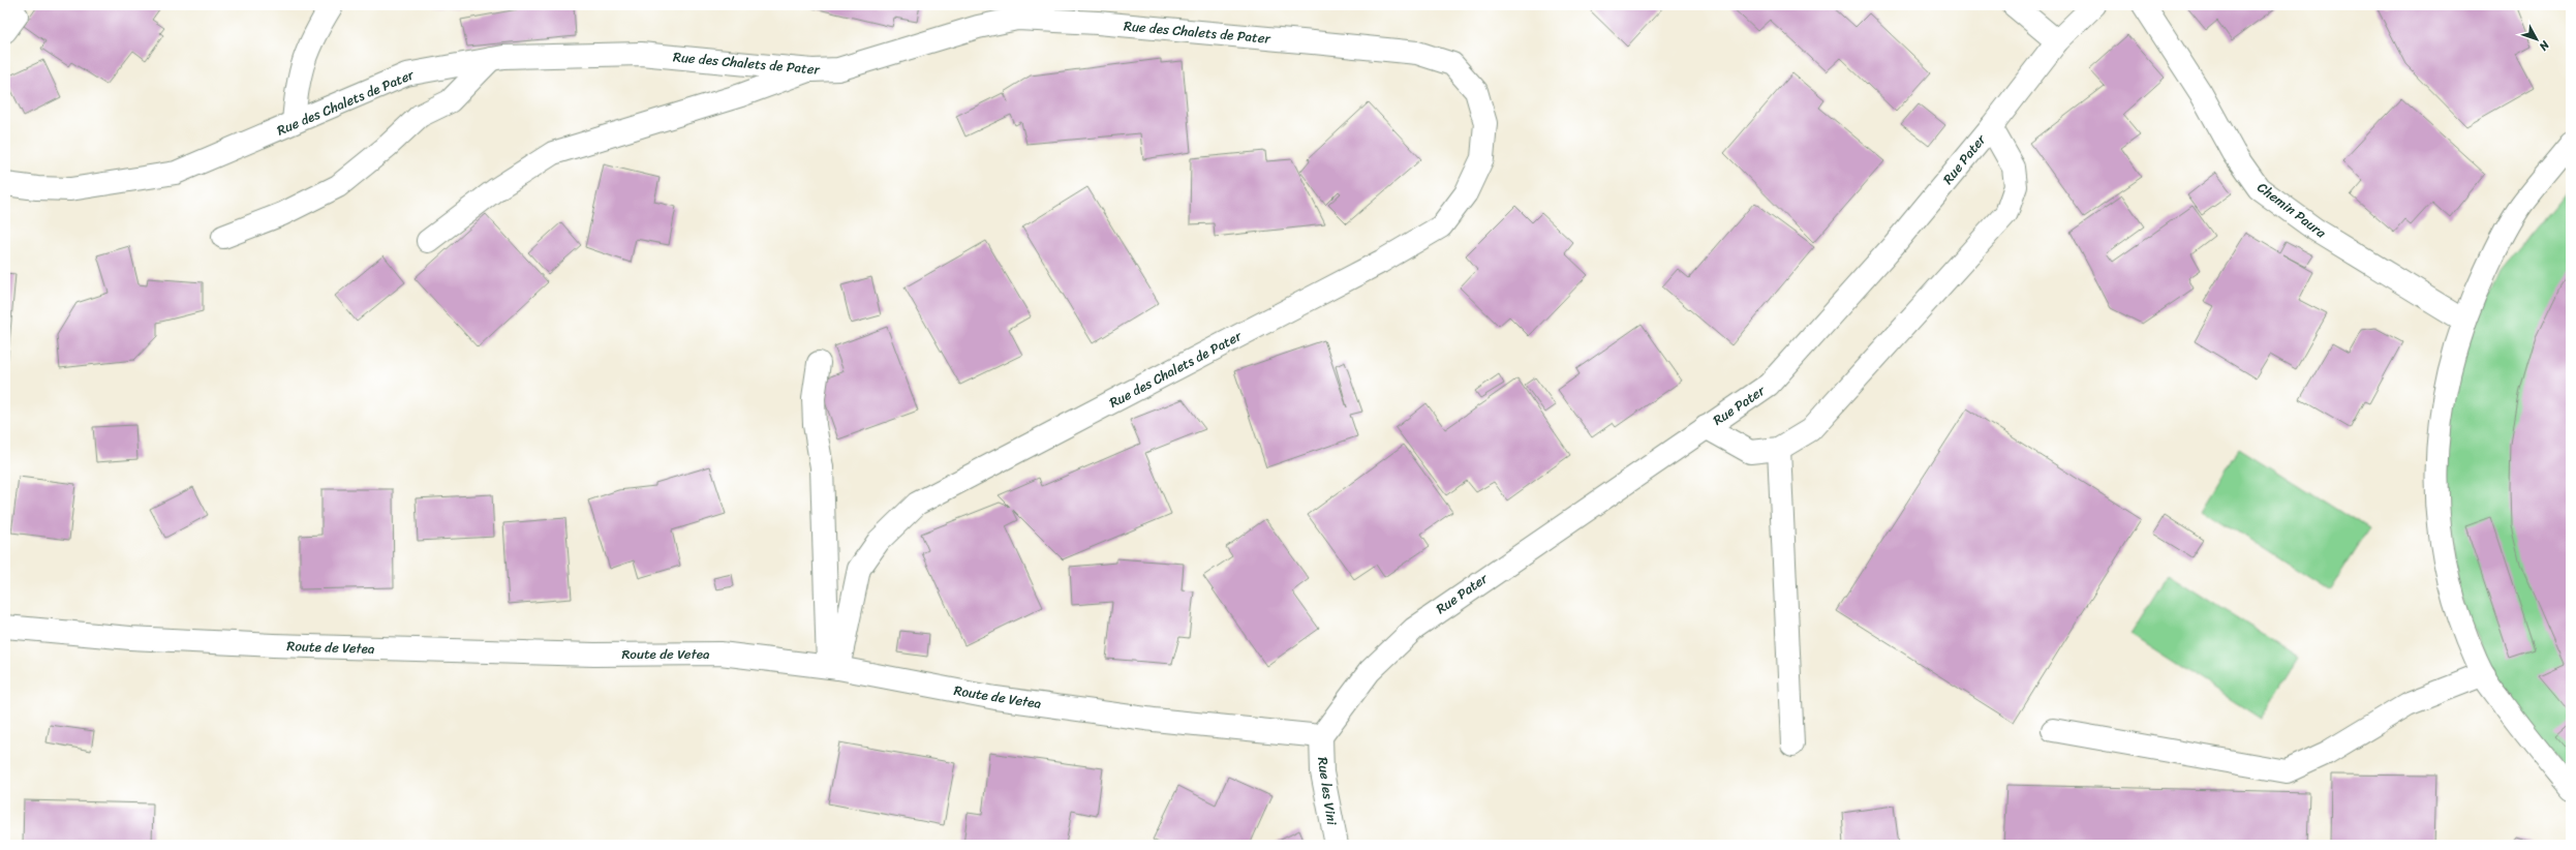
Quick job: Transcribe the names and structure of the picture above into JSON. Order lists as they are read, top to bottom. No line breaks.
{"streets":{"street":["Rue des Chalets de Pater","Rue Pater","Chemin Paura","Route de Vetea","Rue les Vini"]},"crossings":[["Rue des Chalets de Pater","Route de Vetea"],["Rue Pater","Route de Vetea"],["Rue Pater","Rue les Vini"],["Route de Vetea","Rue les Vini"]],"north":"bottom right"}
